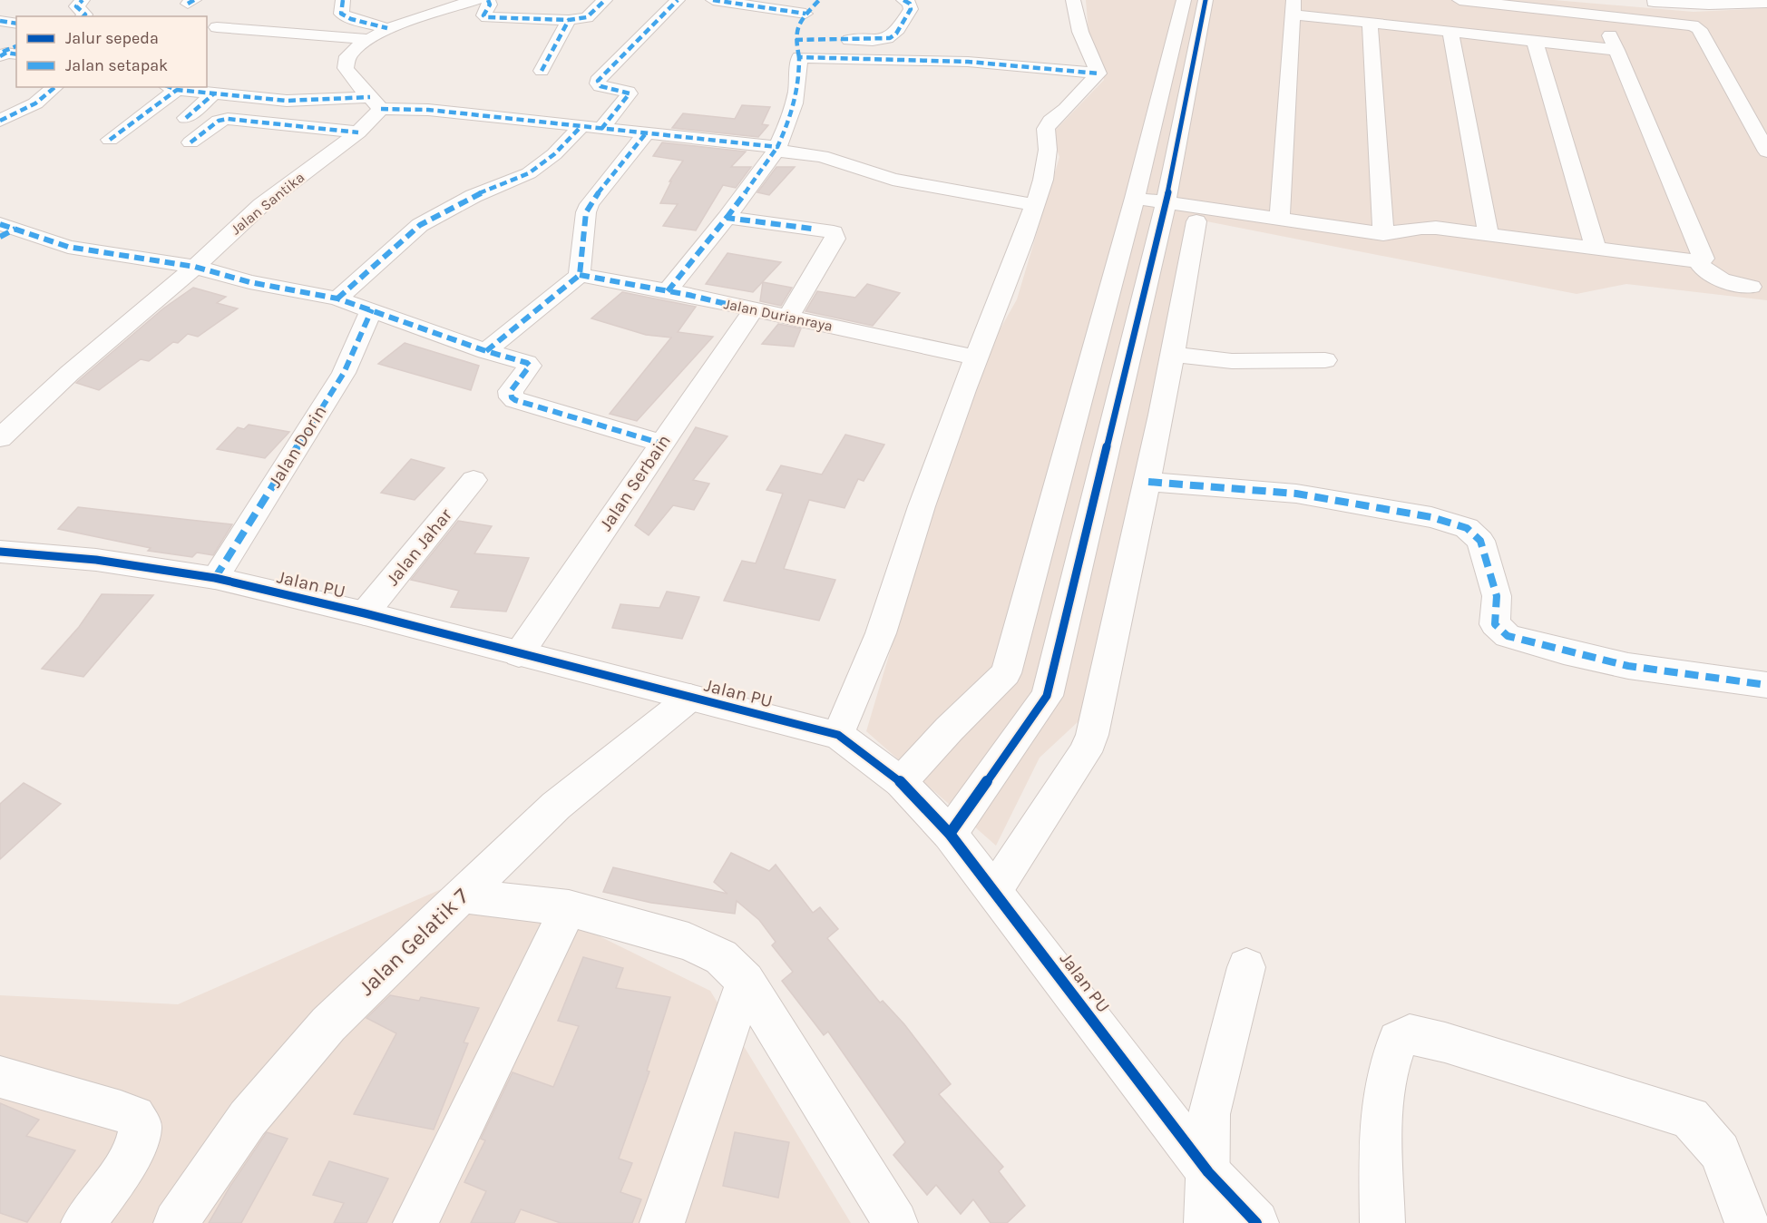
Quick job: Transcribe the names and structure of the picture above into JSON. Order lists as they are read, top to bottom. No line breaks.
{"streets":{"street":["Jalan Santika","Jalan Durianraya","Jalan Dorin","Jalan Serbain","Jalan Jahar","Jalan PU","Jalan Gelatik 7"]},"crossings":[["Jalan Durianraya","Jalan Serbain"],["Jalan Dorin","Jalan PU"],["Jalan Serbain","Jalan PU"],["Jalan Jahar","Jalan PU"],["Jalan PU","Jalan Gelatik 7"]],"legend":["Jalur sepeda","Jalan setapak"]}
